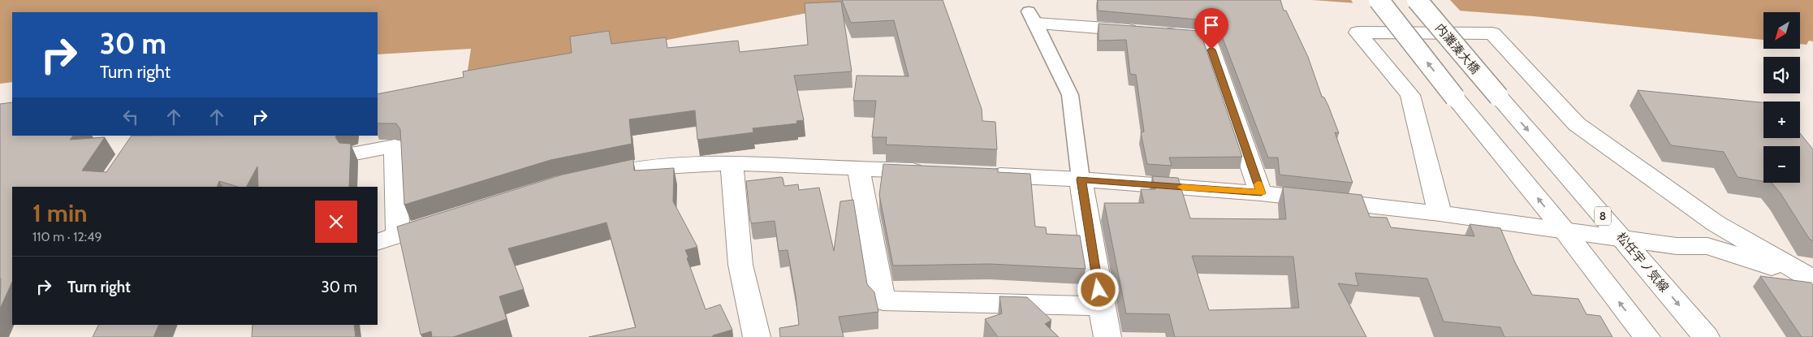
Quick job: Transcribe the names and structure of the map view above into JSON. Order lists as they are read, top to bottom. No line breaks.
{"streets":{"street":["内灘湊大橋","8","松任宇ノ気線"]},"crossings":[["内灘湊大橋","松任宇ノ気線"]],"north":"bottom left","page":{"map_buttons":["+","−"],"turn":["30 m","Turn right"],"heading":["1 min","110 m · 12:49"],"list":[{"name":"Turn right","value":"30 m"}]}}
